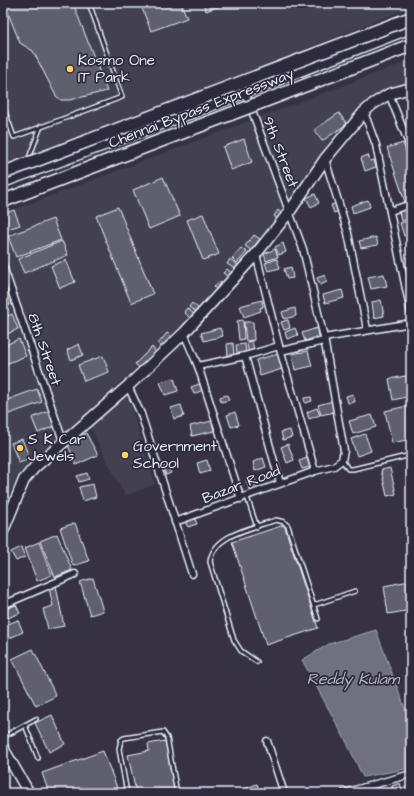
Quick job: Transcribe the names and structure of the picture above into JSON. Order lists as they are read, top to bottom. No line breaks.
{"streets":{"highway":["Chennai Bypass Expressway"],"street":["9th Street","8th Street","Bazar Road"]},"crossings":[["9th Street","Bazar Road"]],"water":["Reddy Kulam"],"places":["Kosmo One IT Park","S K Car Jewels","Government School"]}
